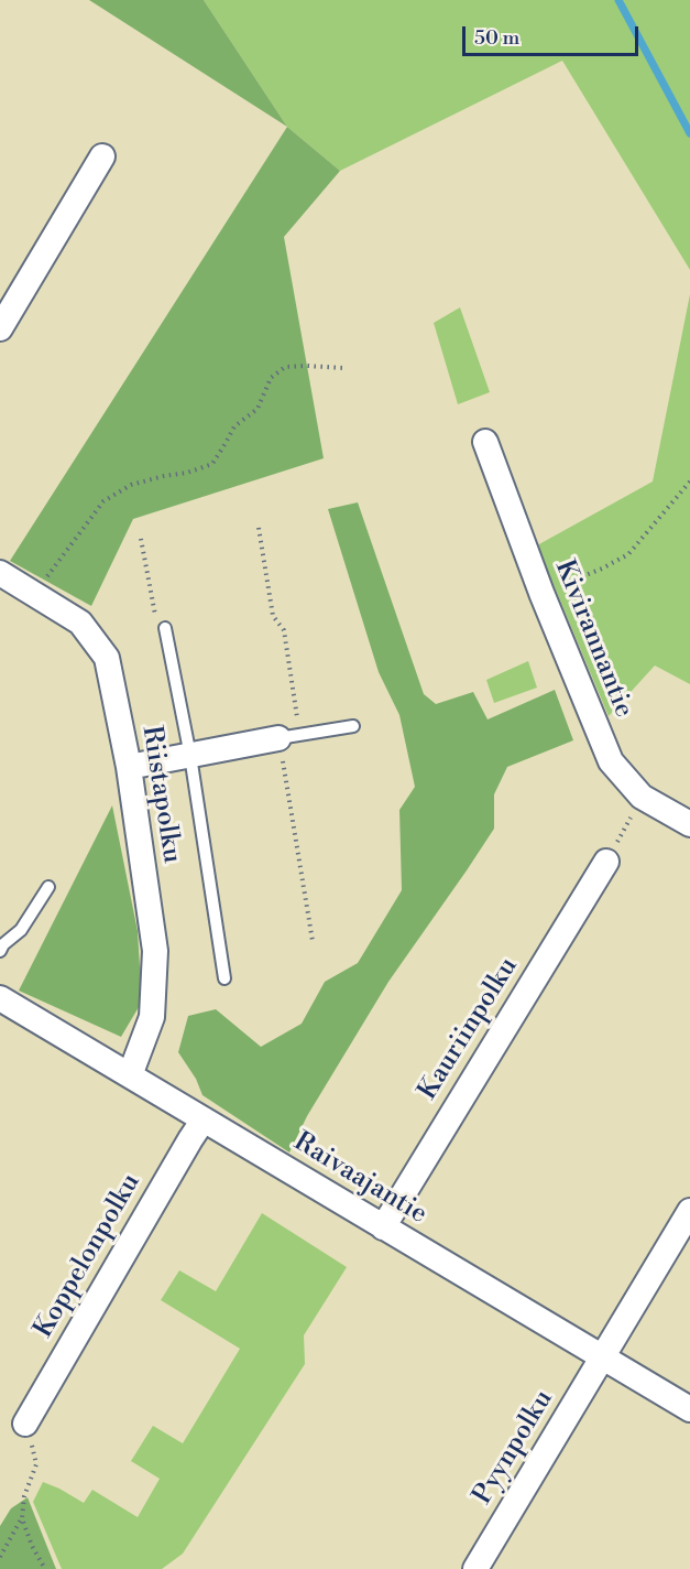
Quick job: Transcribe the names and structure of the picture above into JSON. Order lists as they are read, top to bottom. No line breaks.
{"streets":{"street":["Kivirannantie","Riistapolku","Kauriinpolku","Raivaajantie","Koppelonpolku","Pyynpolku"]},"crossings":[["Riistapolku","Raivaajantie"],["Kauriinpolku","Raivaajantie"],["Raivaajantie","Koppelonpolku"],["Raivaajantie","Pyynpolku"]],"scale_bar":"50 m"}
